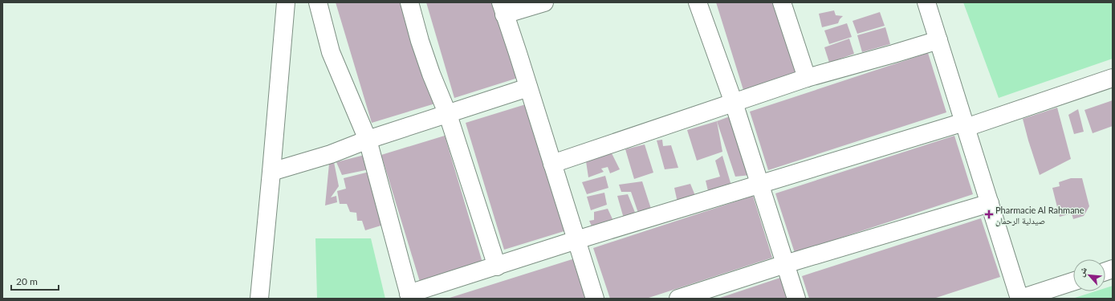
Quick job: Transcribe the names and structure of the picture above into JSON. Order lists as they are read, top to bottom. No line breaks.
{"places":{"health":["Pharmacie Al Rahmane صيدلية الرحمان"]},"scale_bar":"20 m","north":"top left"}
